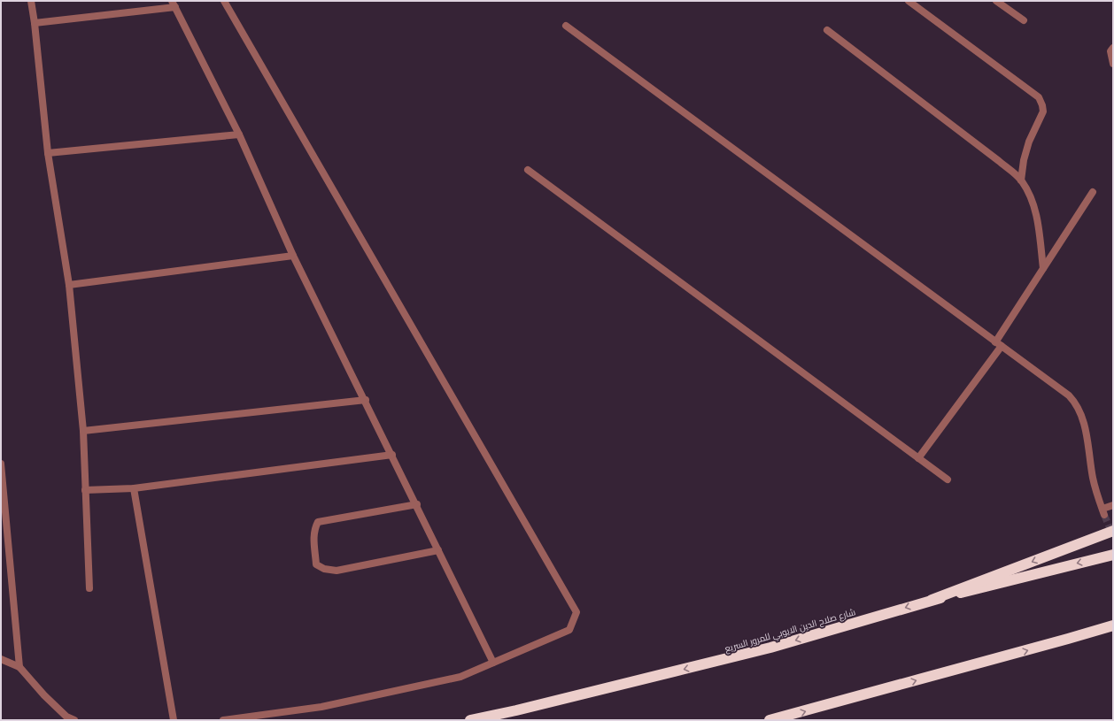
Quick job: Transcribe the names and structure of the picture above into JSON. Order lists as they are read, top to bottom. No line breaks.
{"streets":{"highway":["شارع صلاح الدين الايوبي للمرور السريع"]}}
